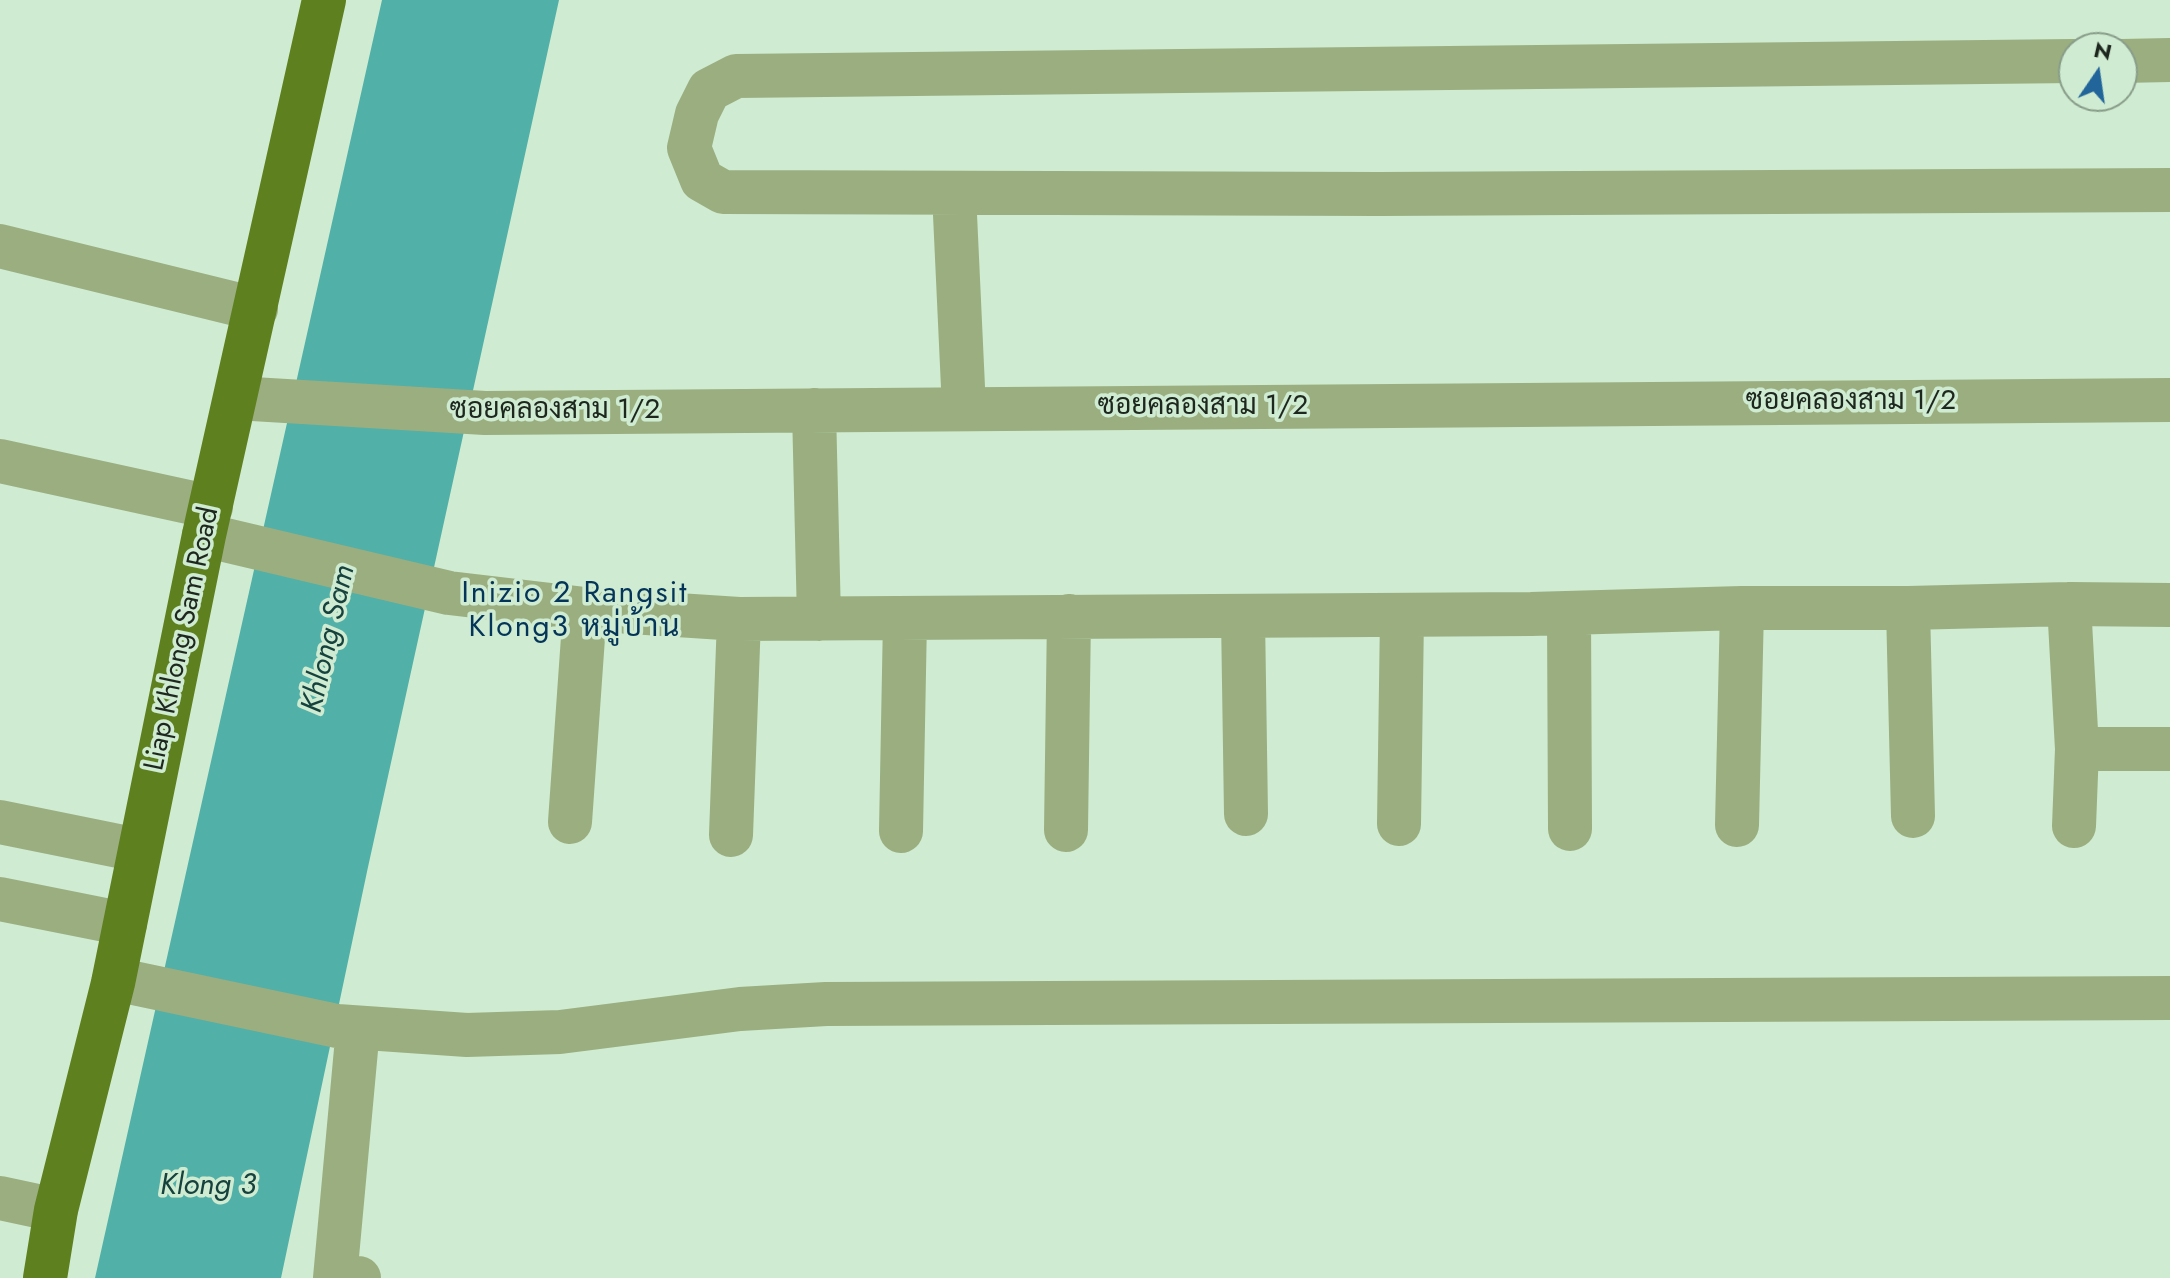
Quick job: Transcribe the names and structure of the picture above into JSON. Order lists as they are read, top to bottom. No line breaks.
{"streets":{"main road":["Liap Khlong Sam Road"],"street":["ซอยคลองสาม 1/2"]},"crossings":[["ซอยคลองสาม 1/2","Liap Khlong Sam Road"]],"districts":["Inizio 2 Rangsit Klong3 หมู่บ้าน"],"water":["Khlong Sam","Klong 3"],"north":"top"}
